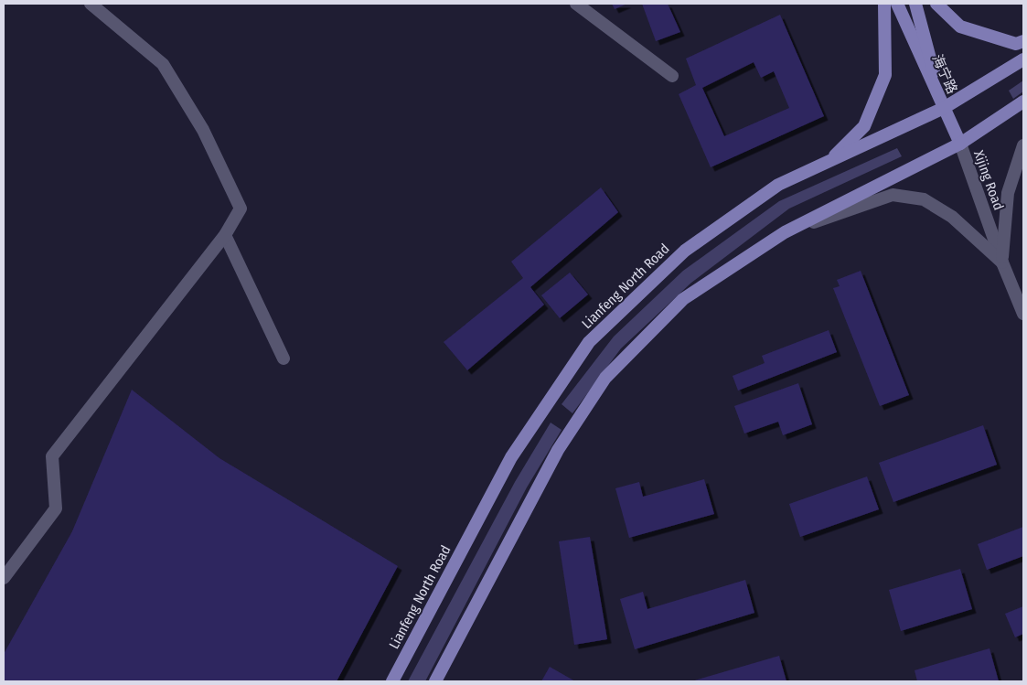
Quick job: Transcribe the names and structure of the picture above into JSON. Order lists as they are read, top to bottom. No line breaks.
{"streets":{"main road":["海宁路","Xijing Road","Lianfeng North Road"]},"crossings":[["海宁路","Xijing Road"],["海宁路","Lianfeng North Road"],["Xijing Road","Lianfeng North Road"]]}
